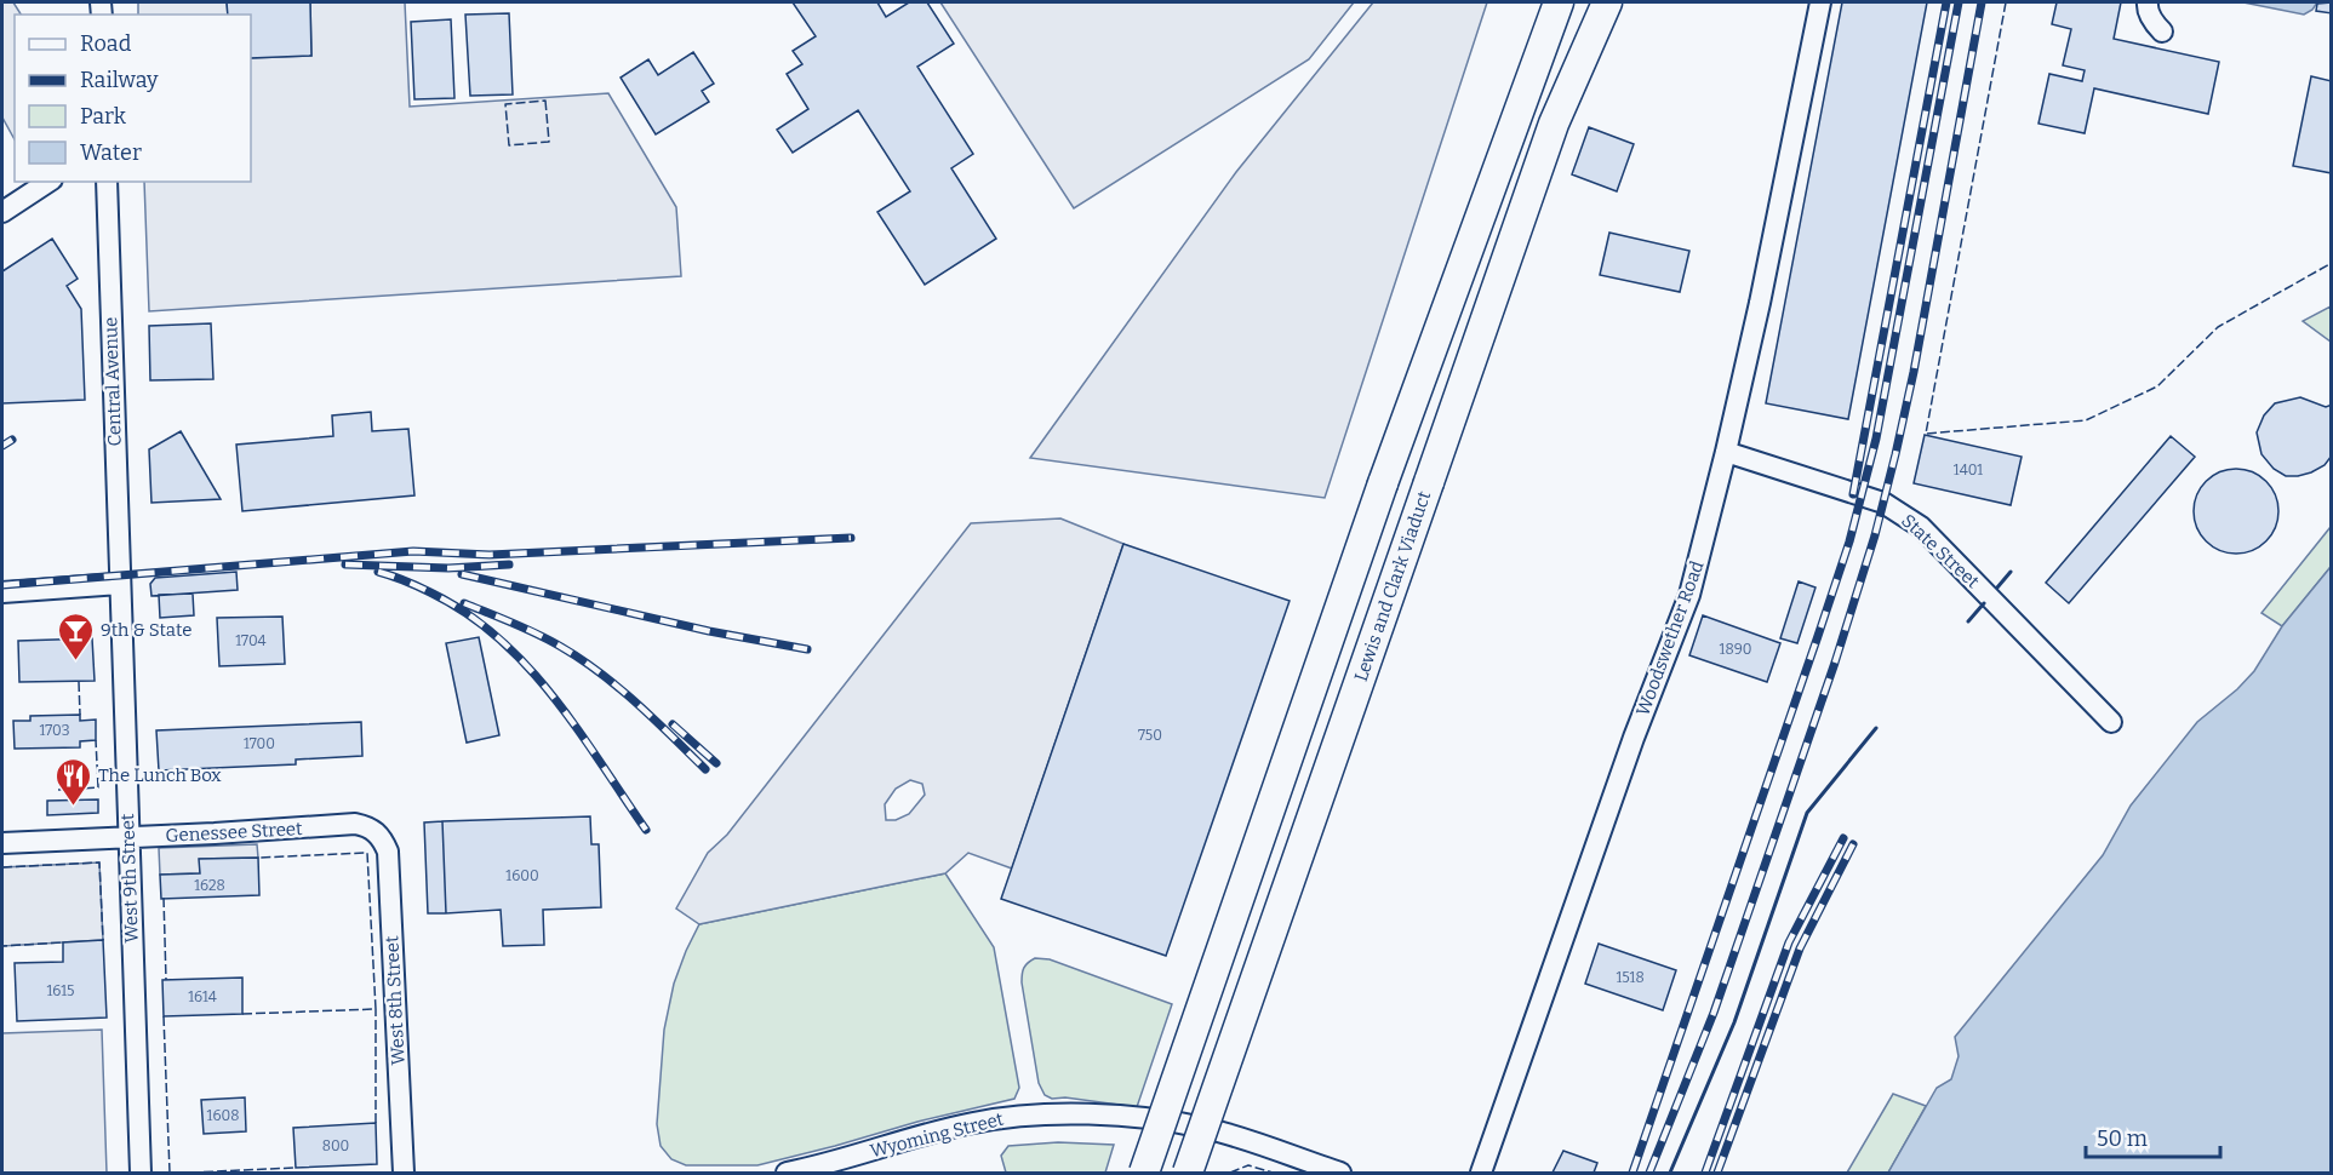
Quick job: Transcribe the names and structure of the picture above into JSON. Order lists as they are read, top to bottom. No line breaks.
{"streets":{"highway":["Lewis and Clark Viaduct"],"street":["Central Avenue","State Street","Woodswether Road","Genessee Street","West 9th Street","West 8th Street","Wyoming Street"]},"crossings":[["Central Avenue","West 9th Street"],["State Street","Woodswether Road"],["Genessee Street","West 9th Street"],["Genessee Street","West 8th Street"]],"places":{"bar":["9th & State"],"restaurant":["The Lunch Box"]},"house_numbers":["1401","1704","1890","1703","750","1700","1600","1628","1518","1615","1614","1608","800"],"legend":["Road","Railway","Park","Water"],"scale_bar":"50 m"}
